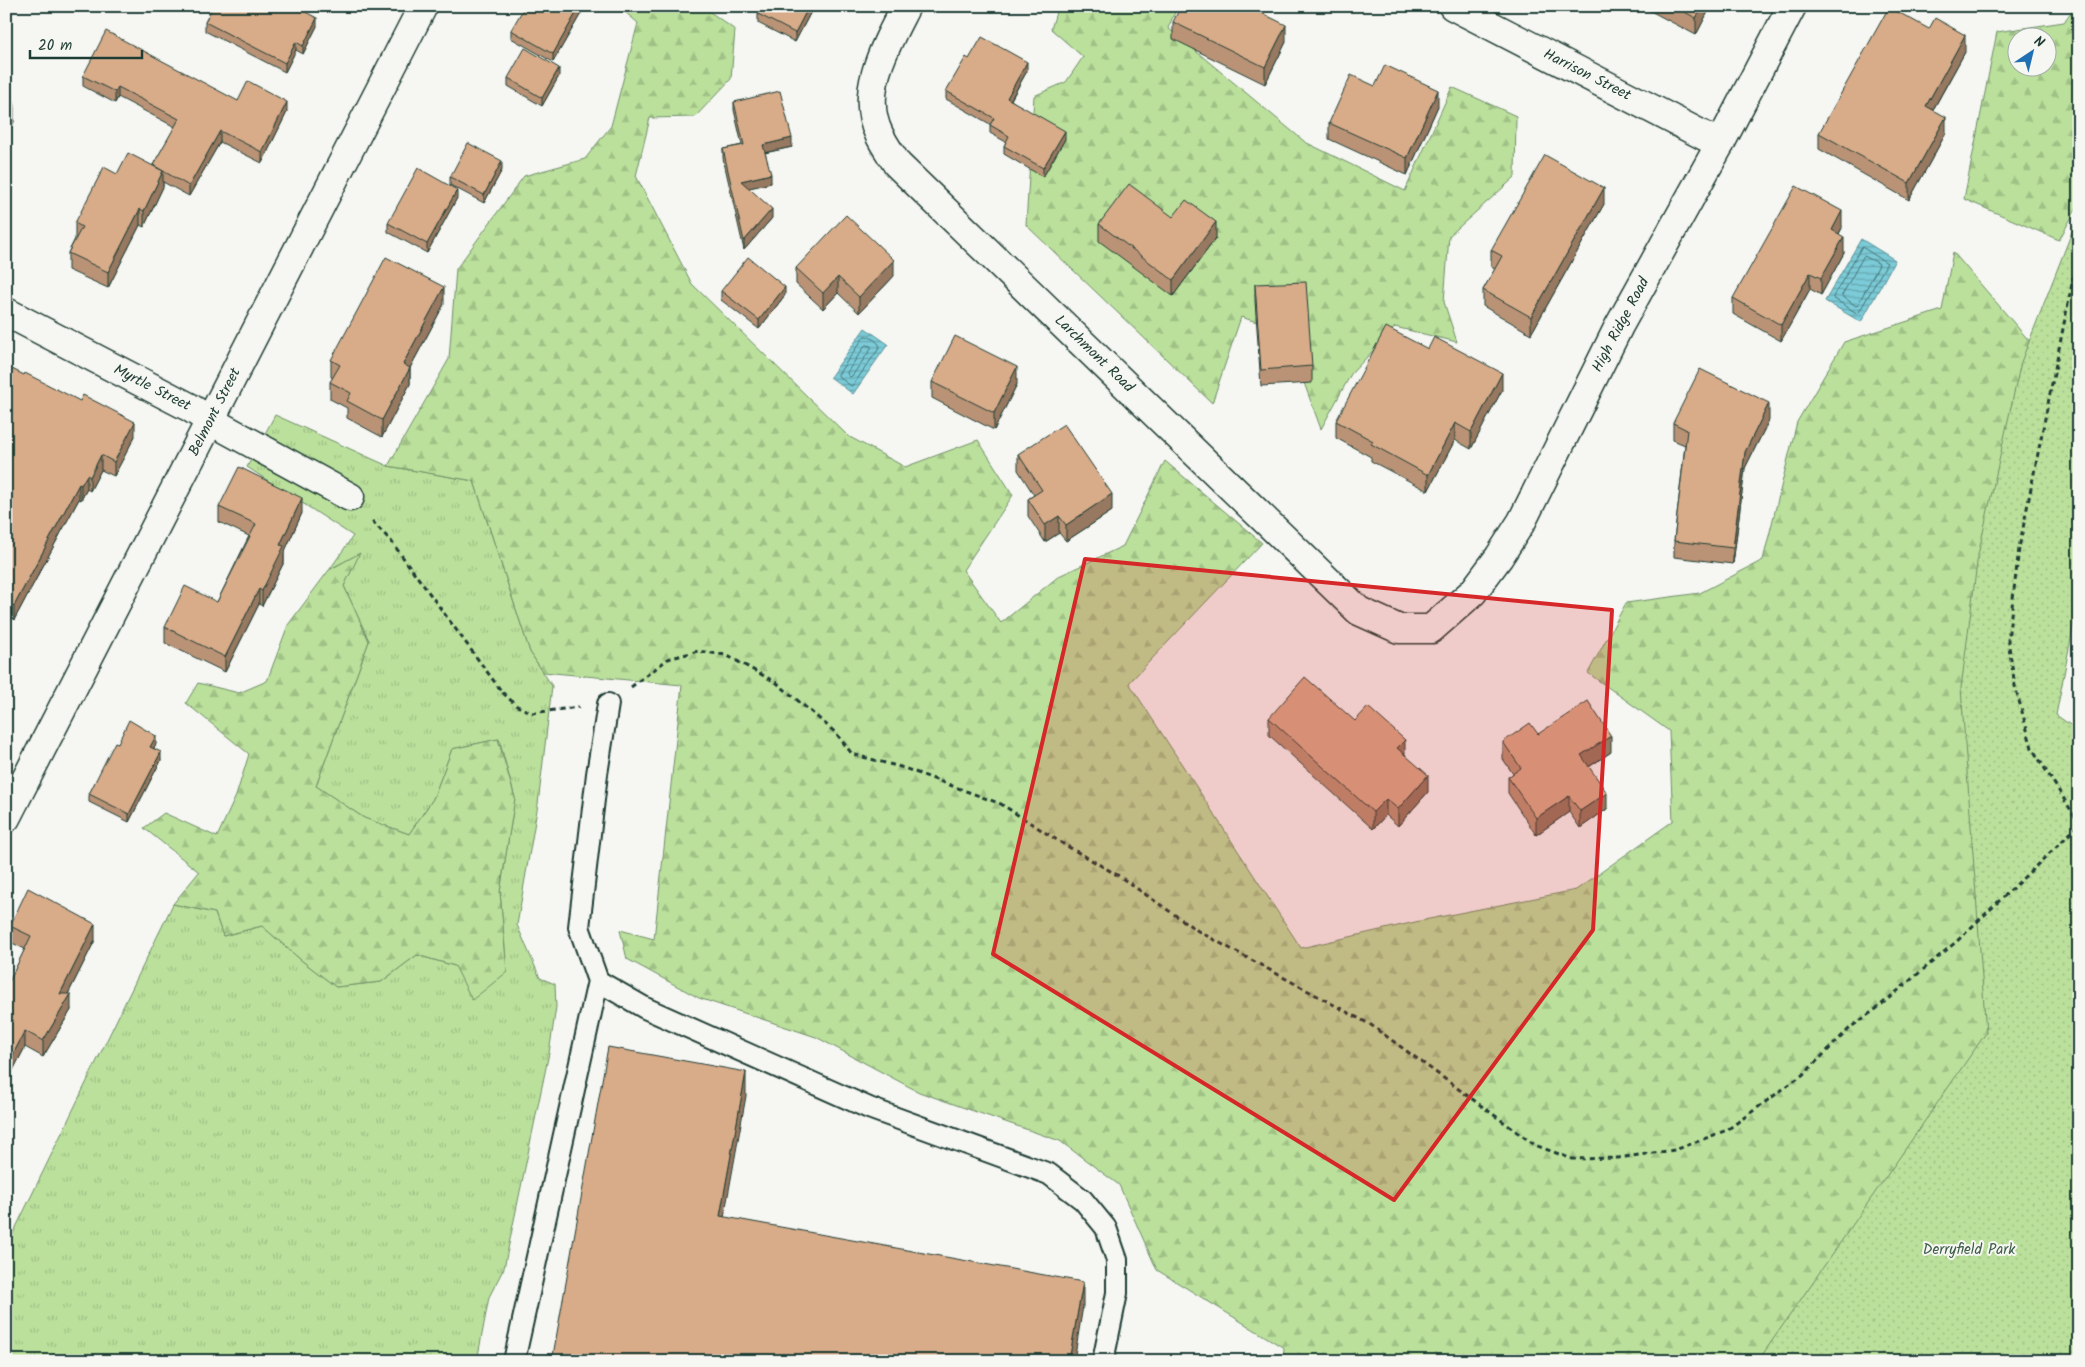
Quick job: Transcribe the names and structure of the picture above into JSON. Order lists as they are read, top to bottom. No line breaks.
{"streets":{"street":["Harrison Street","High Ridge Road","Larchmont Road","Myrtle Street","Belmont Street"]},"crossings":[["Harrison Street","High Ridge Road"],["High Ridge Road","Larchmont Road"],["Myrtle Street","Belmont Street"]],"parks":["Derryfield Park"],"scale_bar":"20 m","north":"top right"}
